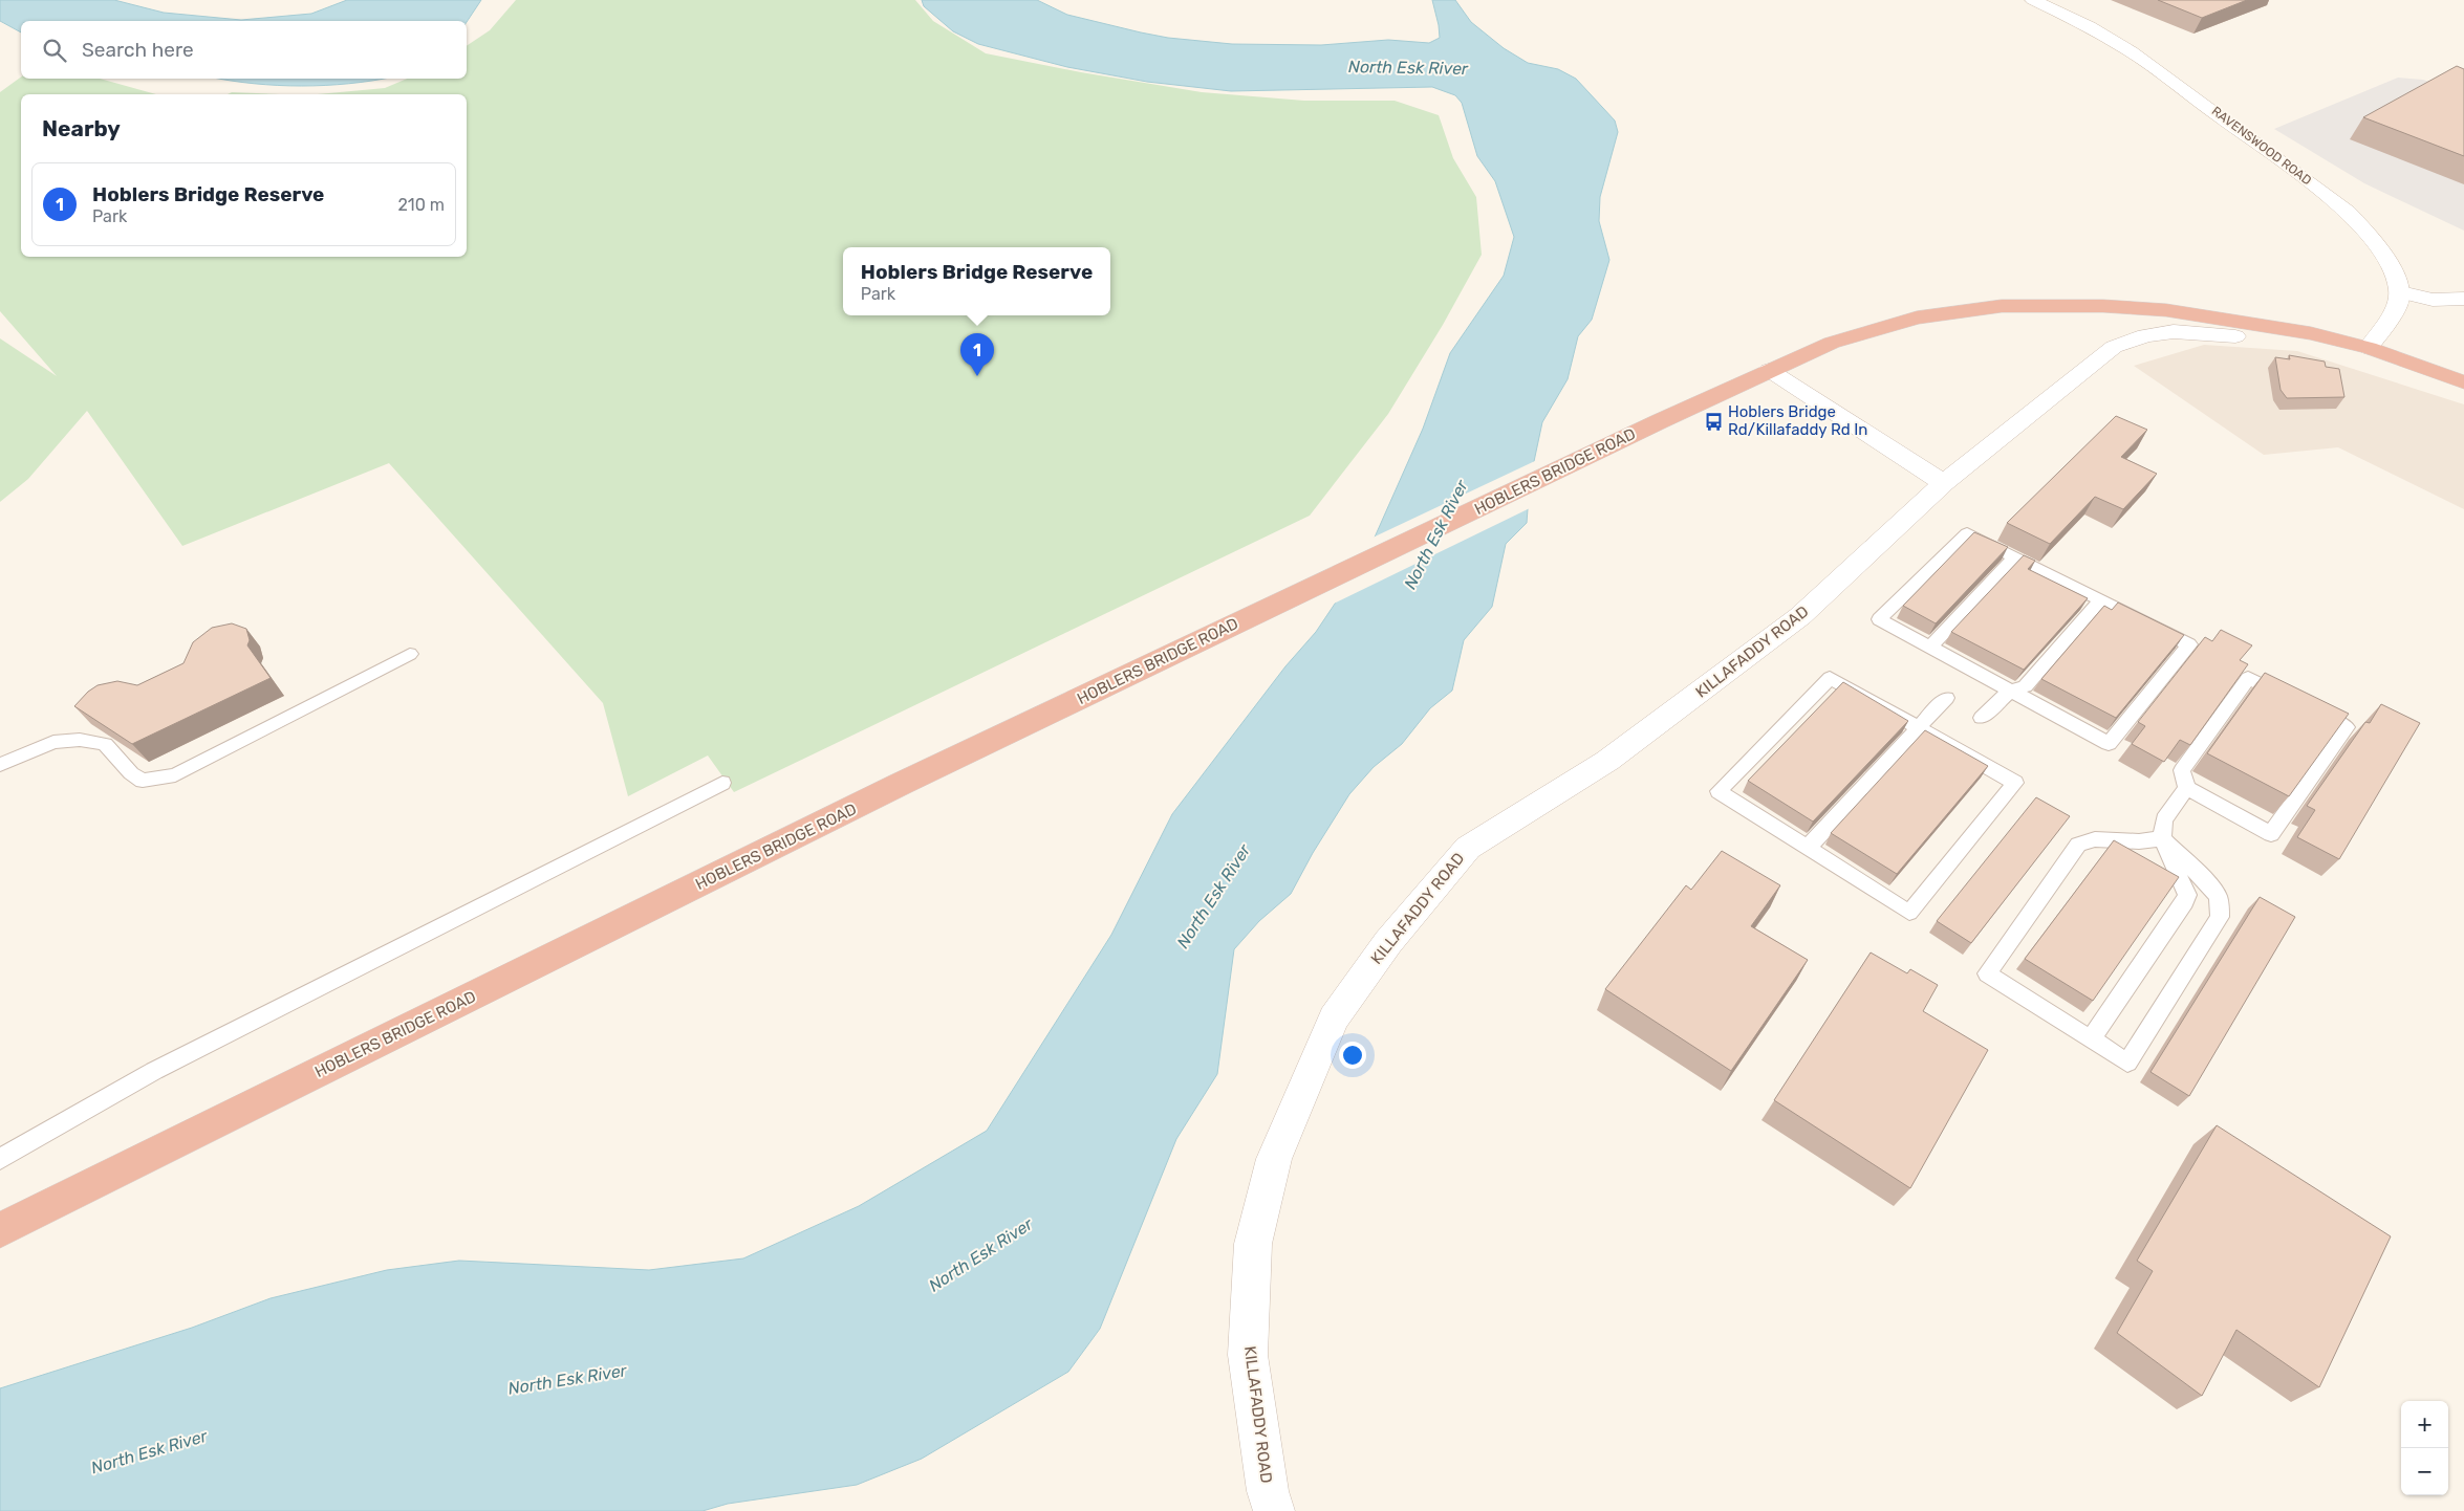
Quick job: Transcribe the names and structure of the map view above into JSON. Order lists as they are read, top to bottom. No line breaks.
{"streets":{"highway":["HOBLERS BRIDGE ROAD"],"street":["RAVENSWOOD ROAD","KILLAFADDY ROAD"]},"water":["North Esk River"],"places":{"bus stop":["Hoblers Bridge Rd/Killafaddy Rd In"]},"page":{"search":"Search here","heading":"Nearby","list":[{"mark":"1","name":"Hoblers Bridge Reserve","note":"Park","value":"210 m"}],"popup":["Hoblers Bridge Reserve","Park"],"pins":"1","map_buttons":["+","−"]}}
